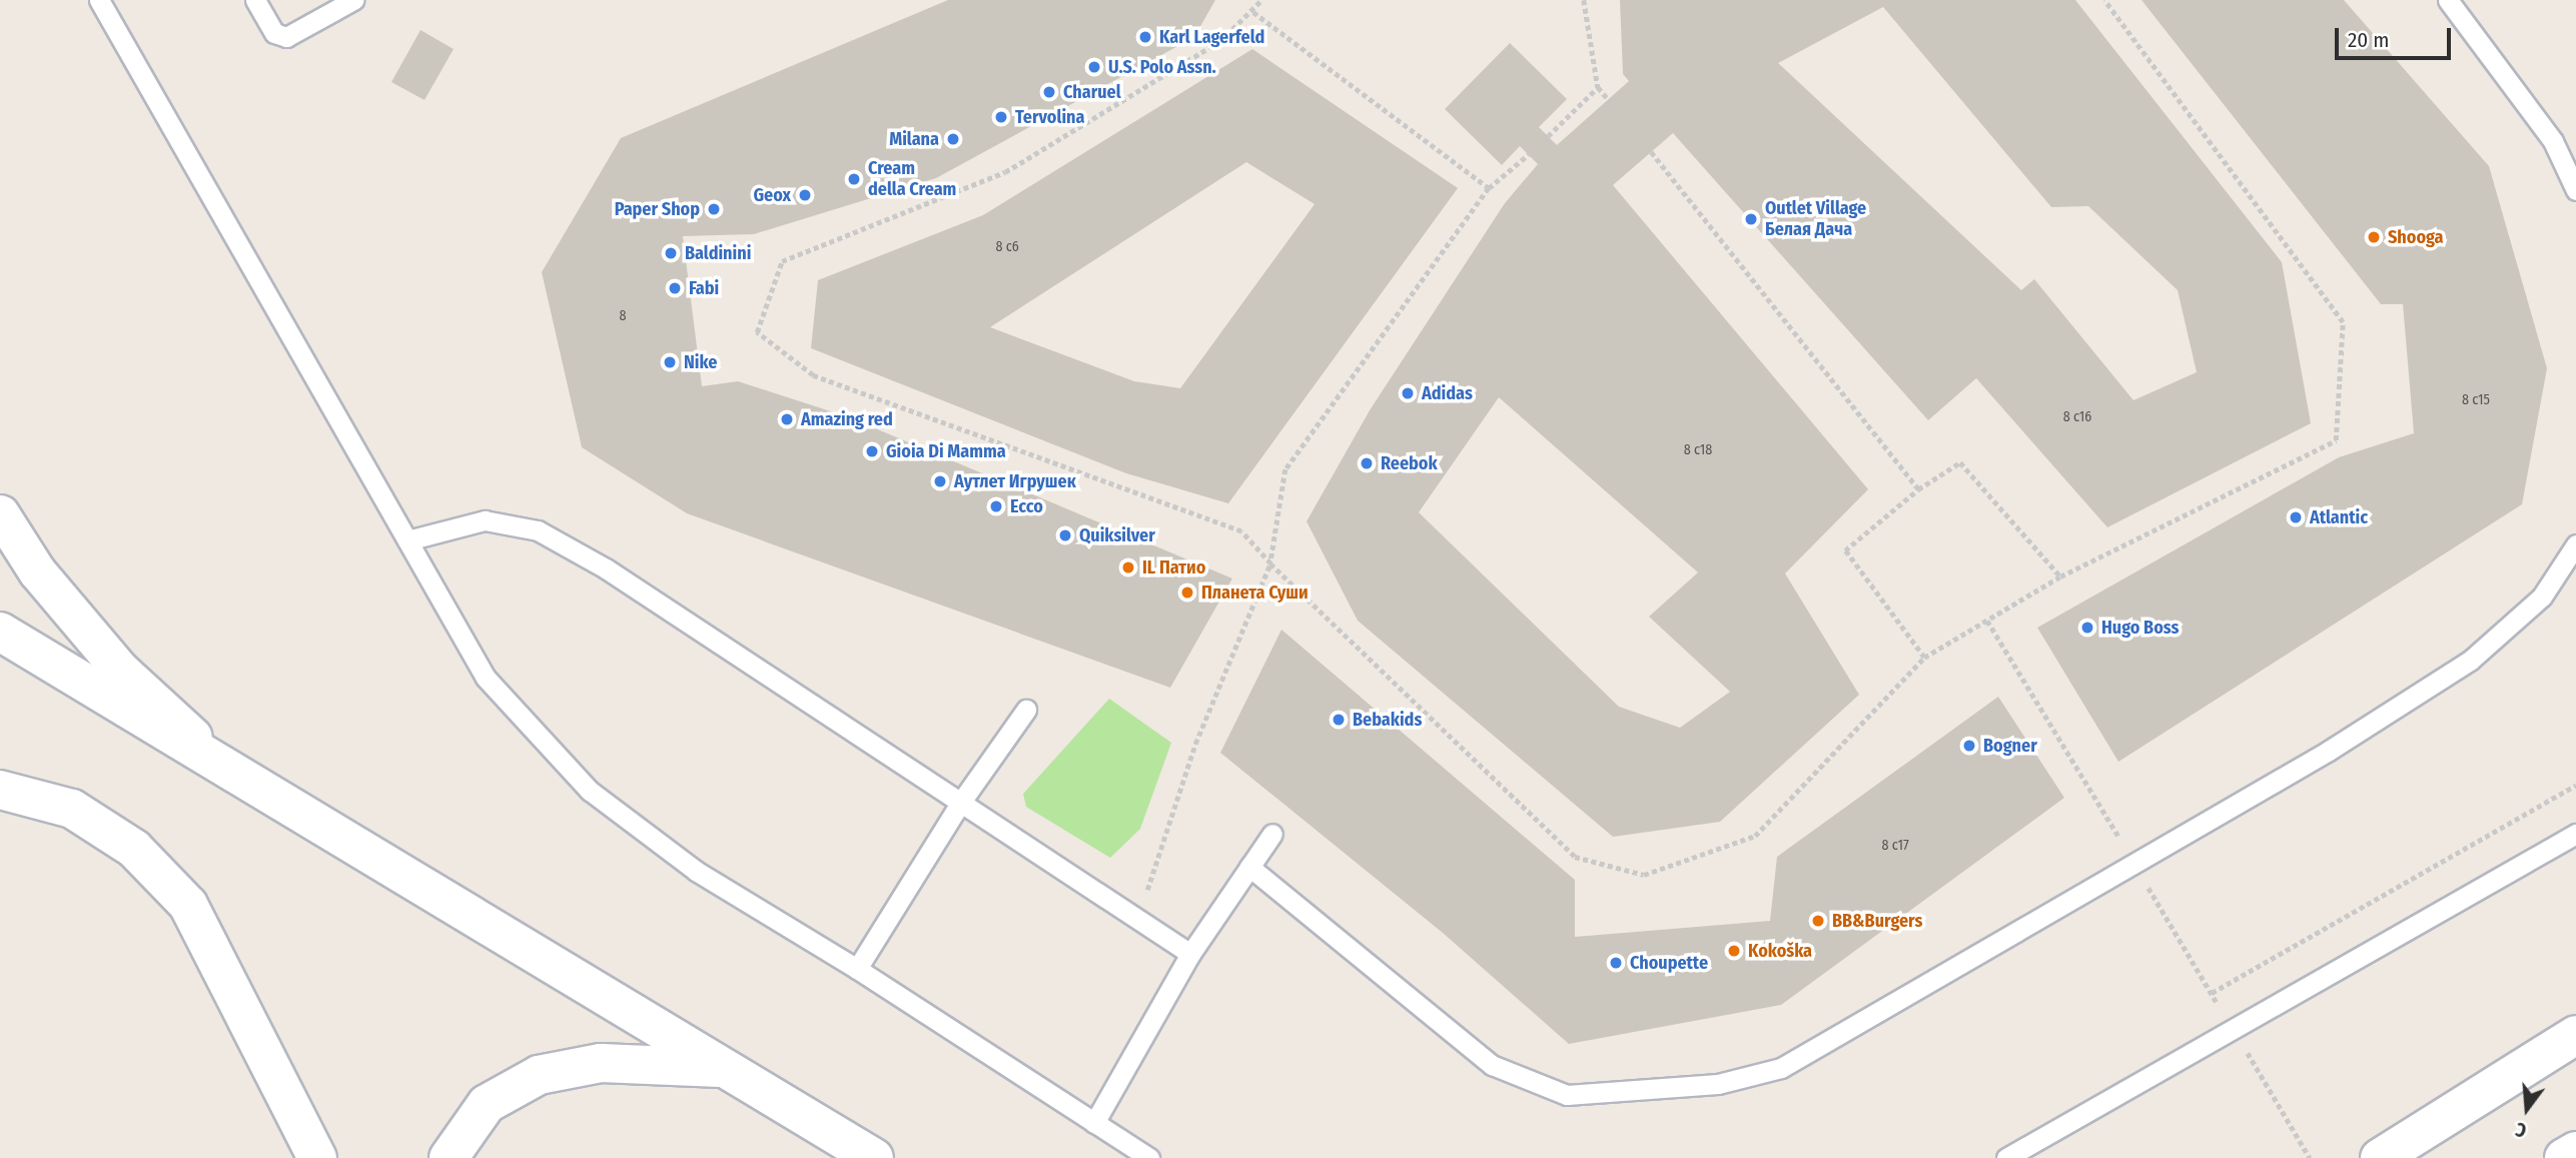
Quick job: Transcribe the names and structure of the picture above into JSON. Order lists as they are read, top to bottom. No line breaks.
{"places":["Karl Lagerfeld","U.S. Polo Assn.","Charuel","Tervolina","Milana","Cream della Cream","Geox","Paper Shop","Outlet Village Белая Дача","Shooga","Baldinini","Fabi","Nike","Adidas","Amazing red","Gioia Di Mamma","Reebok","Аутлет Игрушек","Ecco","Atlantic","Quiksilver","IL Патио","Планета Суши","Hugo Boss","Bebakids","Bogner","BB&Burgers","Kokoška","Choupette"],"house_numbers":["8 c6","8","8 с15","8 с16","8 с18","8 с17"],"scale_bar":"20 m","north":"bottom"}
